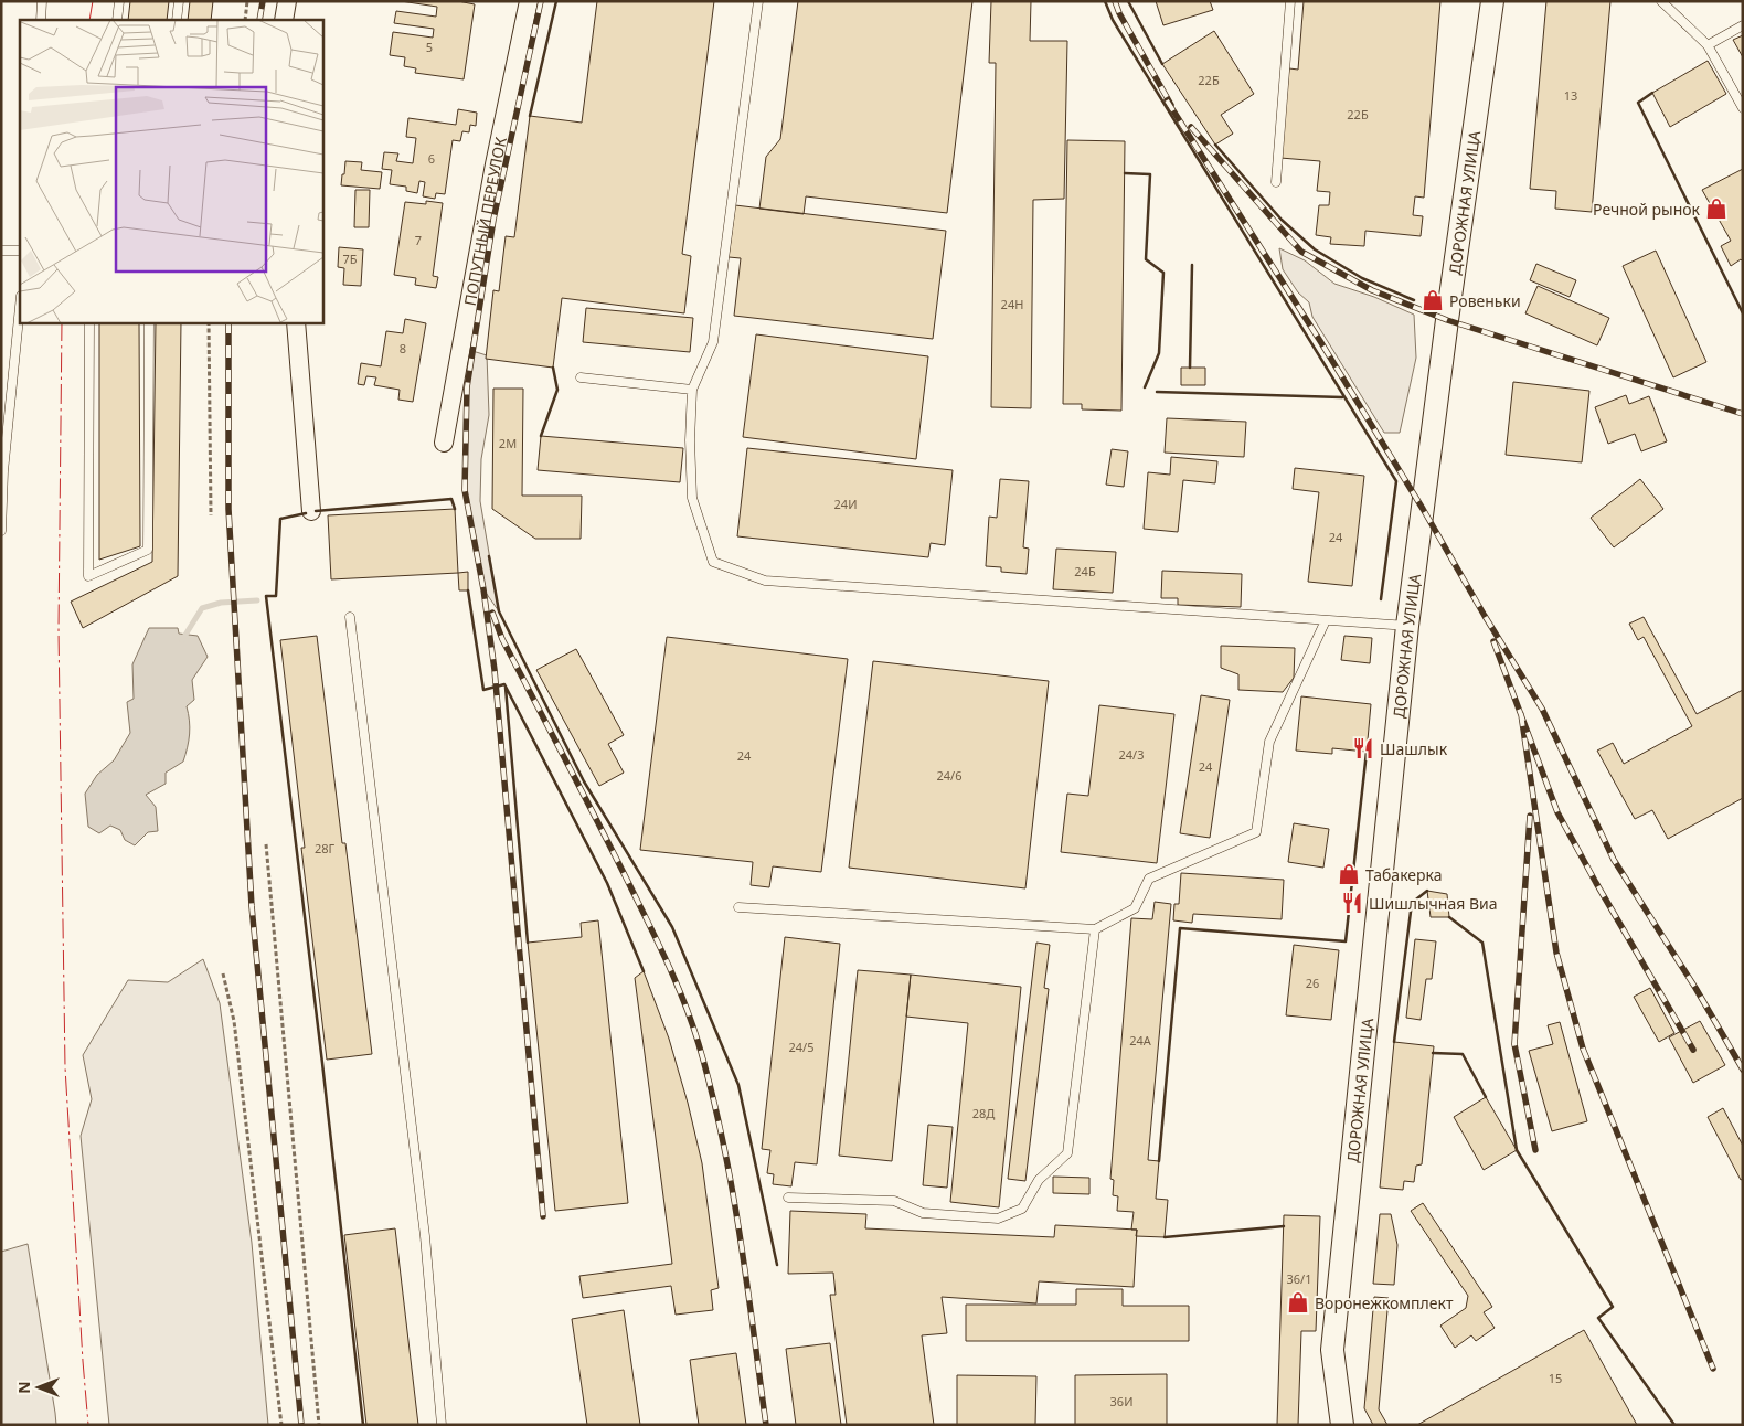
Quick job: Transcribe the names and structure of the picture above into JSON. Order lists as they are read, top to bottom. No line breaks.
{"streets":{"street":["ДОРОЖНАЯ УЛИЦА","ПОПУТНЫЙ ПЕРЕУЛОК"]},"places":{"shop":["Речной рынок","Ровеньки","Табакерка","Воронежкомплект"],"restaurant":["Шашлык","Шишлычная Виа"]},"house_numbers":["5","22Б","13","22Б","6","7","7Б","24Н","8","2М","24И","24","24Б","24/3","24","24","24/6","28Г","26","24А","24/5","28Д","36/1","15","36И"],"north":"left"}
